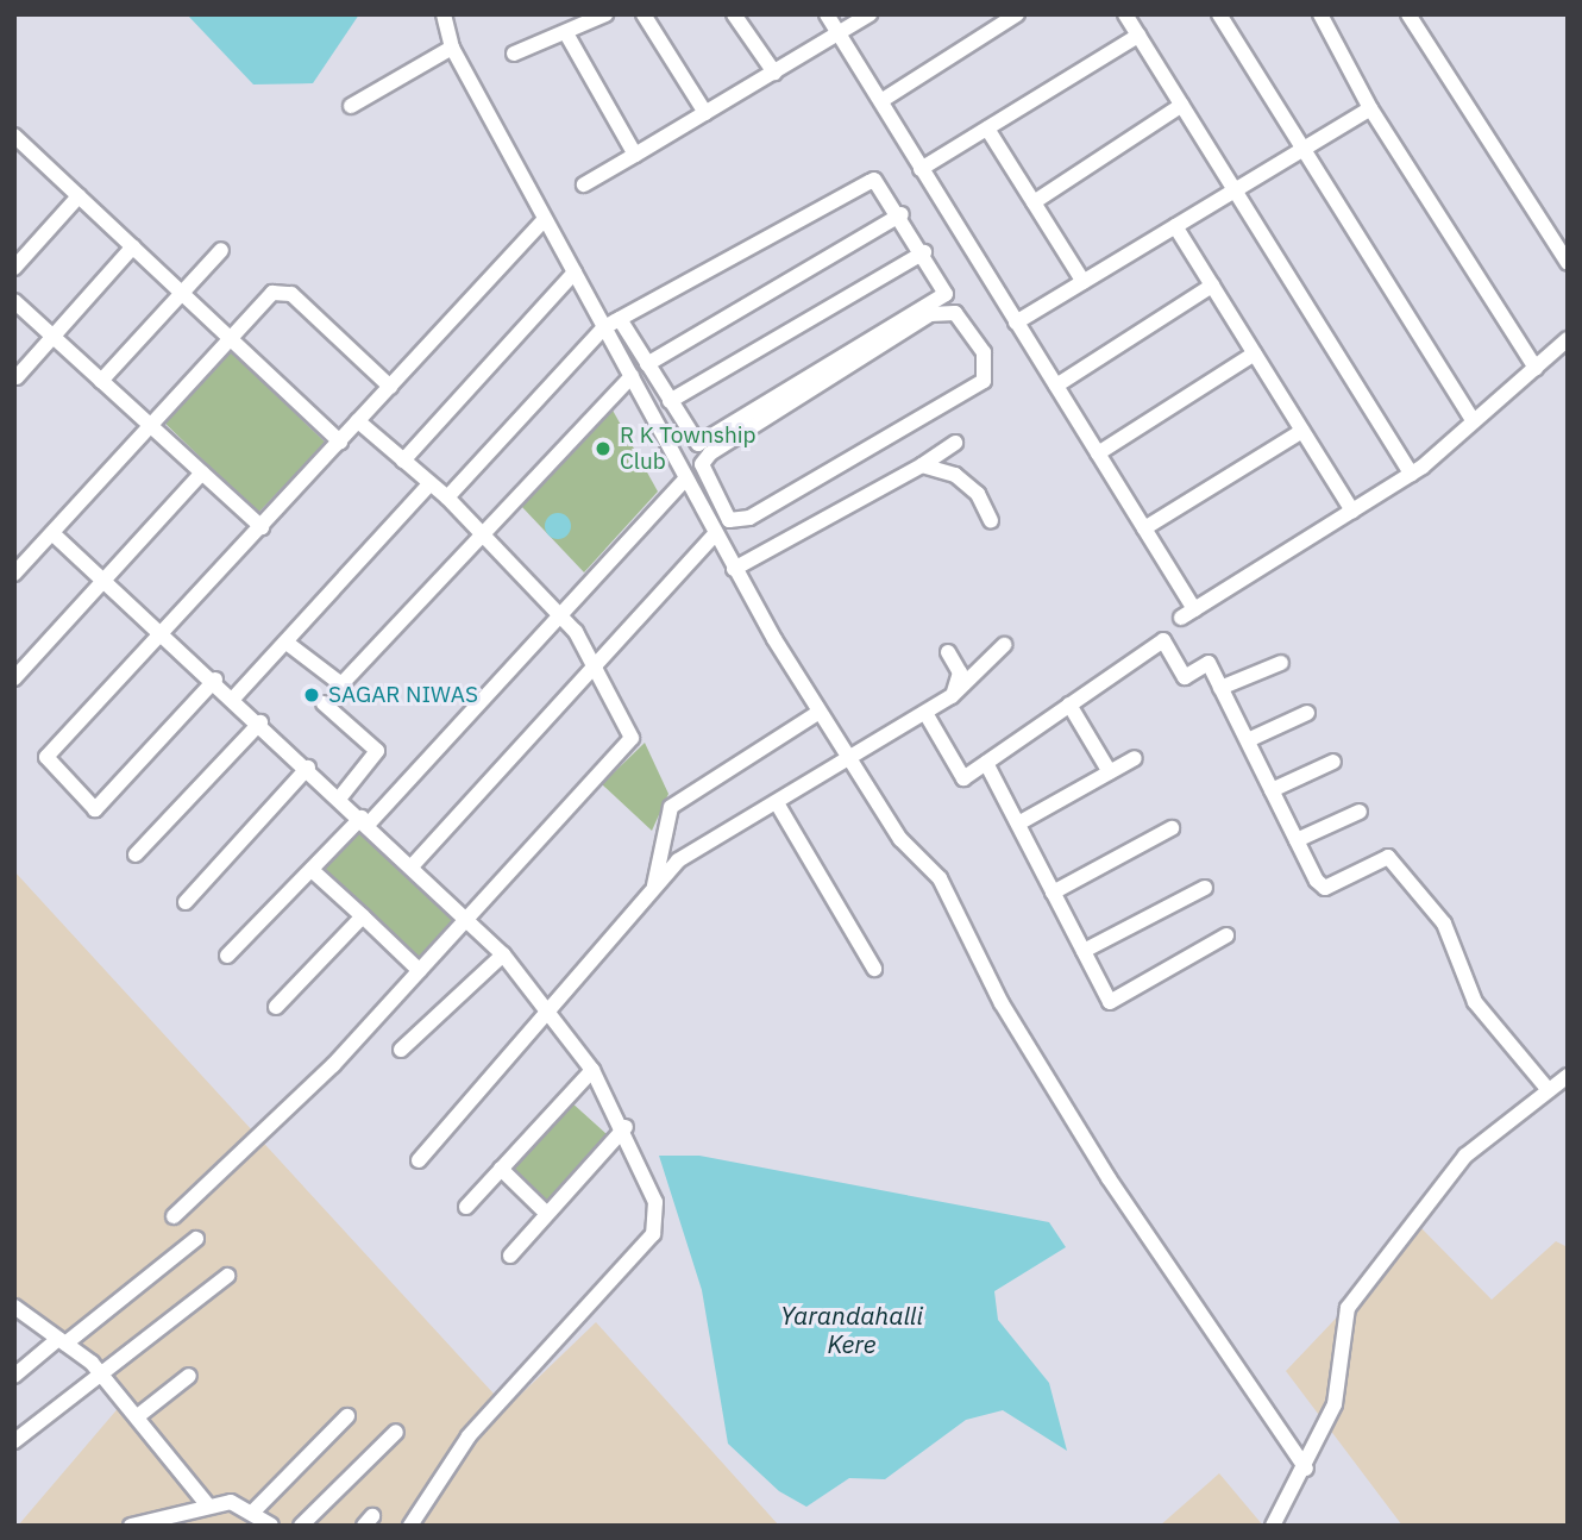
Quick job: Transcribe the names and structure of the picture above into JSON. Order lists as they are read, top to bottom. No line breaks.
{"water":["Yarandahalli Kere"],"places":["R K Township Club","SAGAR NIWAS"]}
